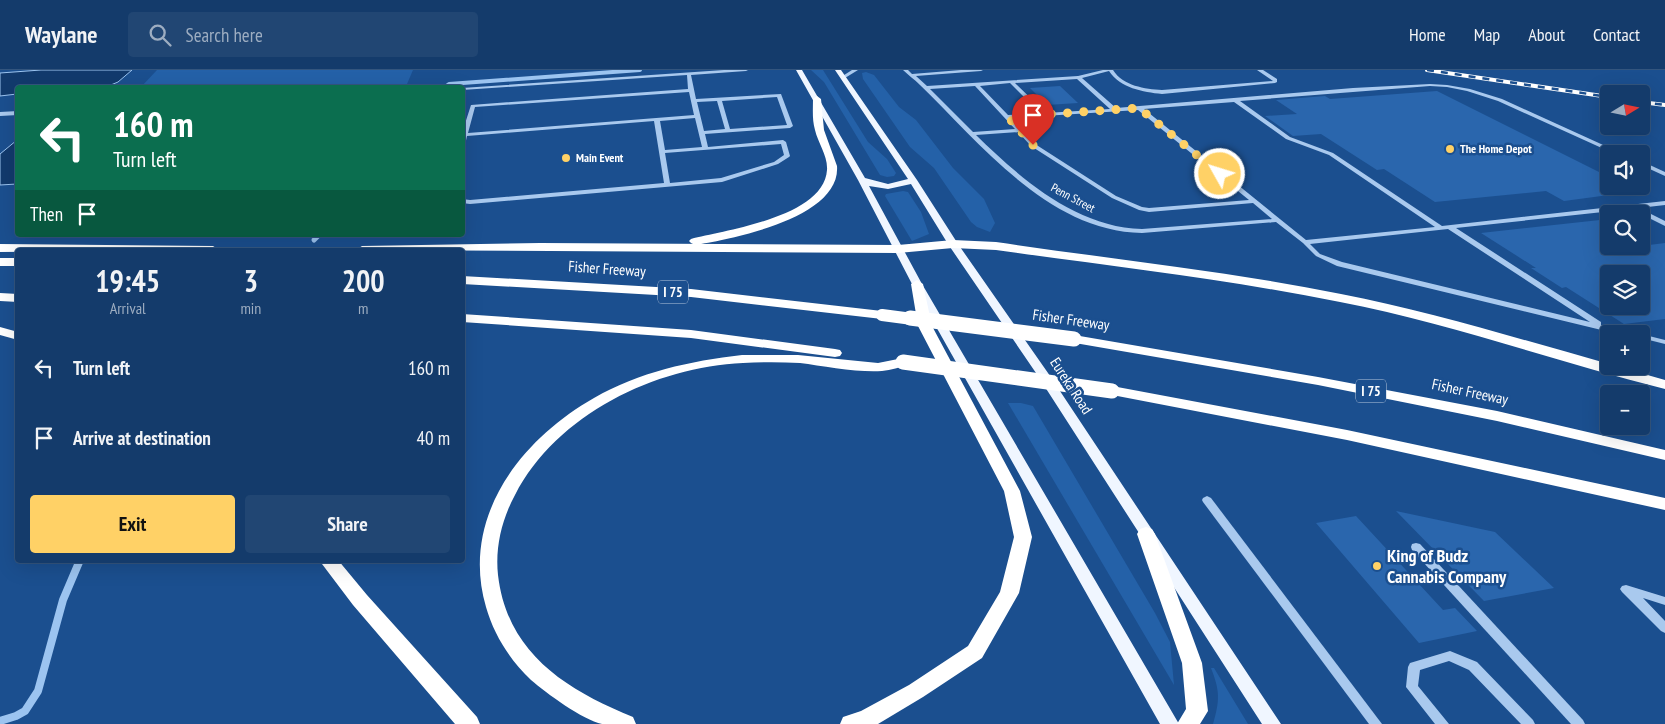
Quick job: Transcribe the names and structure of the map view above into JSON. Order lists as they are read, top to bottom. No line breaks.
{"streets":{"highway":["Fisher Freeway","I 75"],"main road":["Eureka Road"],"street":["Penn Street"]},"places":["The Home Depot","Main Event","King of Budz Cannabis Company"],"north":"right","page":{"header":"Waylane","search":"Search here","nav":["Home","Map","About","Contact"],"map_buttons":["+","−"],"turn":["160 m","Turn left"],"then":"Then","eta":["19:45","Arrival","3","min","200","m"],"list":[{"name":"Turn left","value":"160 m"},{"name":"Arrive at destination","value":"40 m"}],"buttons":["Exit","Share"]}}
